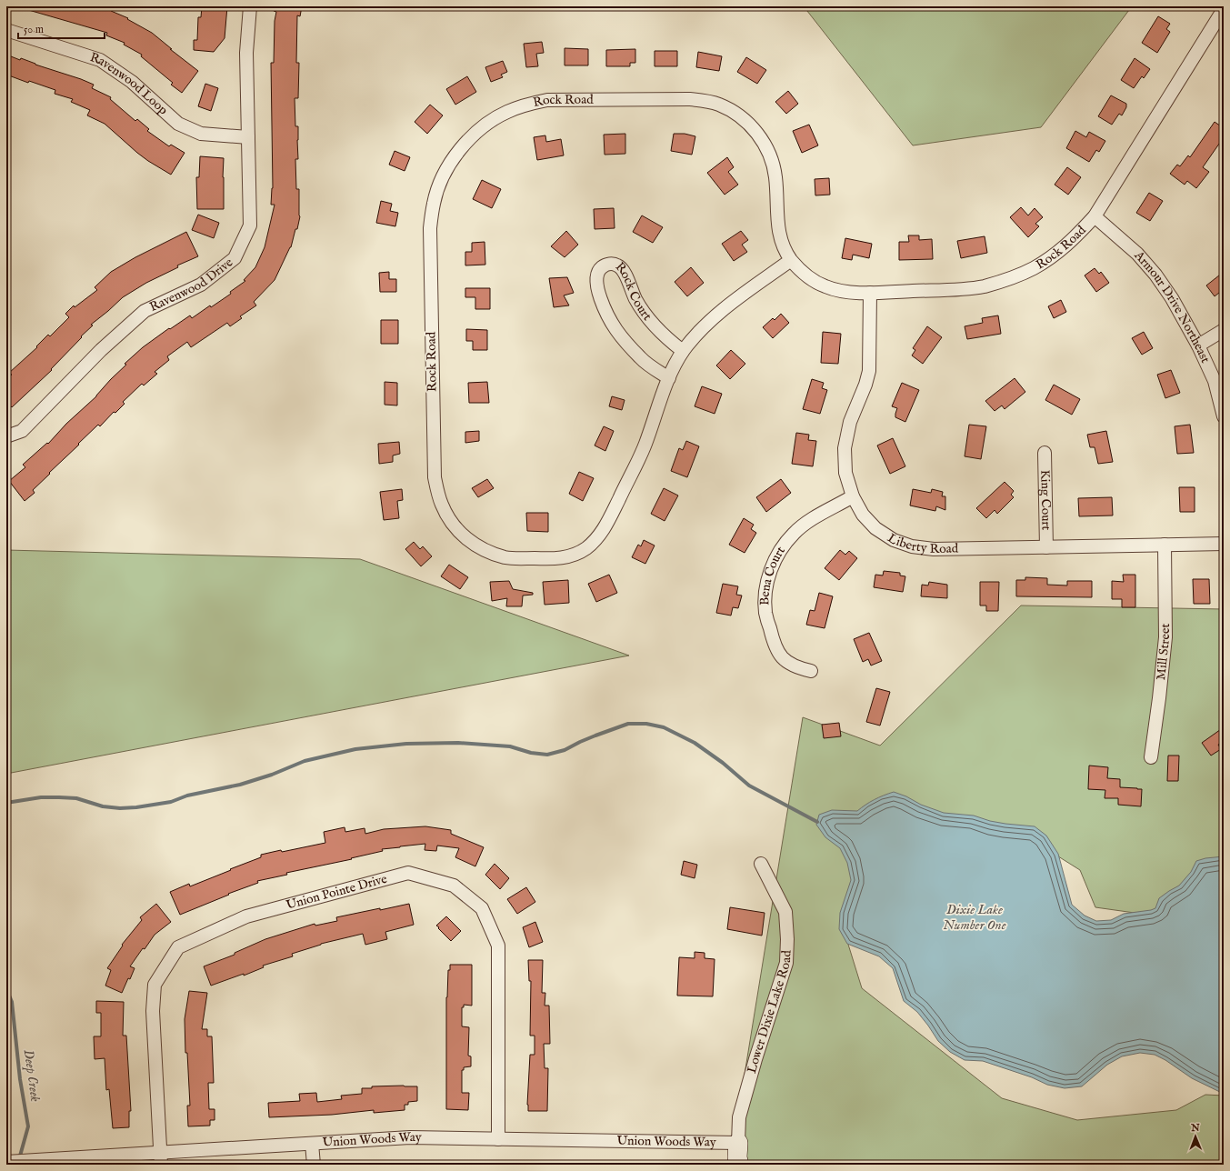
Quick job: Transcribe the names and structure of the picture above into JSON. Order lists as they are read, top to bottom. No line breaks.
{"streets":{"street":["Ravenwood Loop","Rock Road","Ravenwood Drive","Rock Court","Armour Drive Northeast","King Court","Liberty Road","Bena Court","Mill Street","Union Pointe Drive","Lower Dixie Lake Road","Union Woods Way"]},"crossings":[["Ravenwood Loop","Ravenwood Drive"],["Rock Road","Rock Court"],["Rock Road","Armour Drive Northeast"],["Rock Road","Liberty Road"],["King Court","Liberty Road"],["Liberty Road","Bena Court"],["Liberty Road","Mill Street"],["Union Pointe Drive","Union Woods Way"],["Lower Dixie Lake Road","Union Woods Way"]],"water":["Dixie Lake Number One","Deep Creek"],"scale_bar":"50 m","north":"top"}
